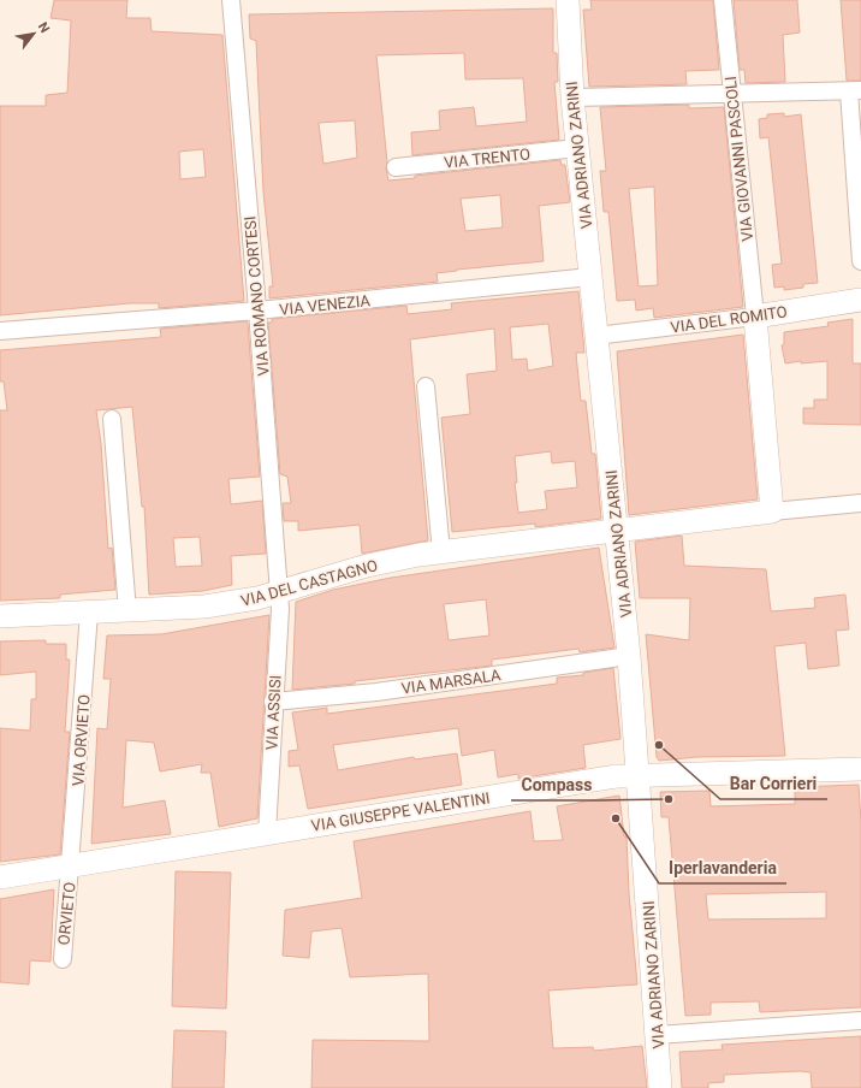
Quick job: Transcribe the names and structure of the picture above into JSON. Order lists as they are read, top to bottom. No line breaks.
{"streets":{"street":["VIA ADRIANO ZARINI","VIA TRENTO","VIA GIOVANNI PASCOLI","VIA ROMANO CORTESI","VIA VENEZIA","VIA DEL ROMITO","VIA DEL CASTAGNO","VIA MARSALA","VIA ASSISI","VIA ORVIETO","VIA GIUSEPPE VALENTINI","ORVIETO"]},"crossings":[["VIA ADRIANO ZARINI","VIA TRENTO"],["VIA ADRIANO ZARINI","VIA VENEZIA"],["VIA ADRIANO ZARINI","VIA DEL ROMITO"],["VIA ADRIANO ZARINI","VIA DEL CASTAGNO"],["VIA ADRIANO ZARINI","VIA MARSALA"],["VIA ADRIANO ZARINI","VIA GIUSEPPE VALENTINI"],["VIA GIOVANNI PASCOLI","VIA DEL ROMITO"],["VIA ROMANO CORTESI","VIA VENEZIA"],["VIA ROMANO CORTESI","VIA DEL CASTAGNO"],["VIA ROMANO CORTESI","VIA ASSISI"],["VIA DEL CASTAGNO","VIA ASSISI"],["VIA DEL CASTAGNO","VIA ORVIETO"],["VIA MARSALA","VIA ASSISI"],["VIA ASSISI","VIA GIUSEPPE VALENTINI"],["VIA ORVIETO","VIA GIUSEPPE VALENTINI"],["VIA ORVIETO","ORVIETO"],["VIA GIUSEPPE VALENTINI","ORVIETO"]],"places":["Bar Corrieri","Compass","Iperlavanderia"],"north":"top right"}
